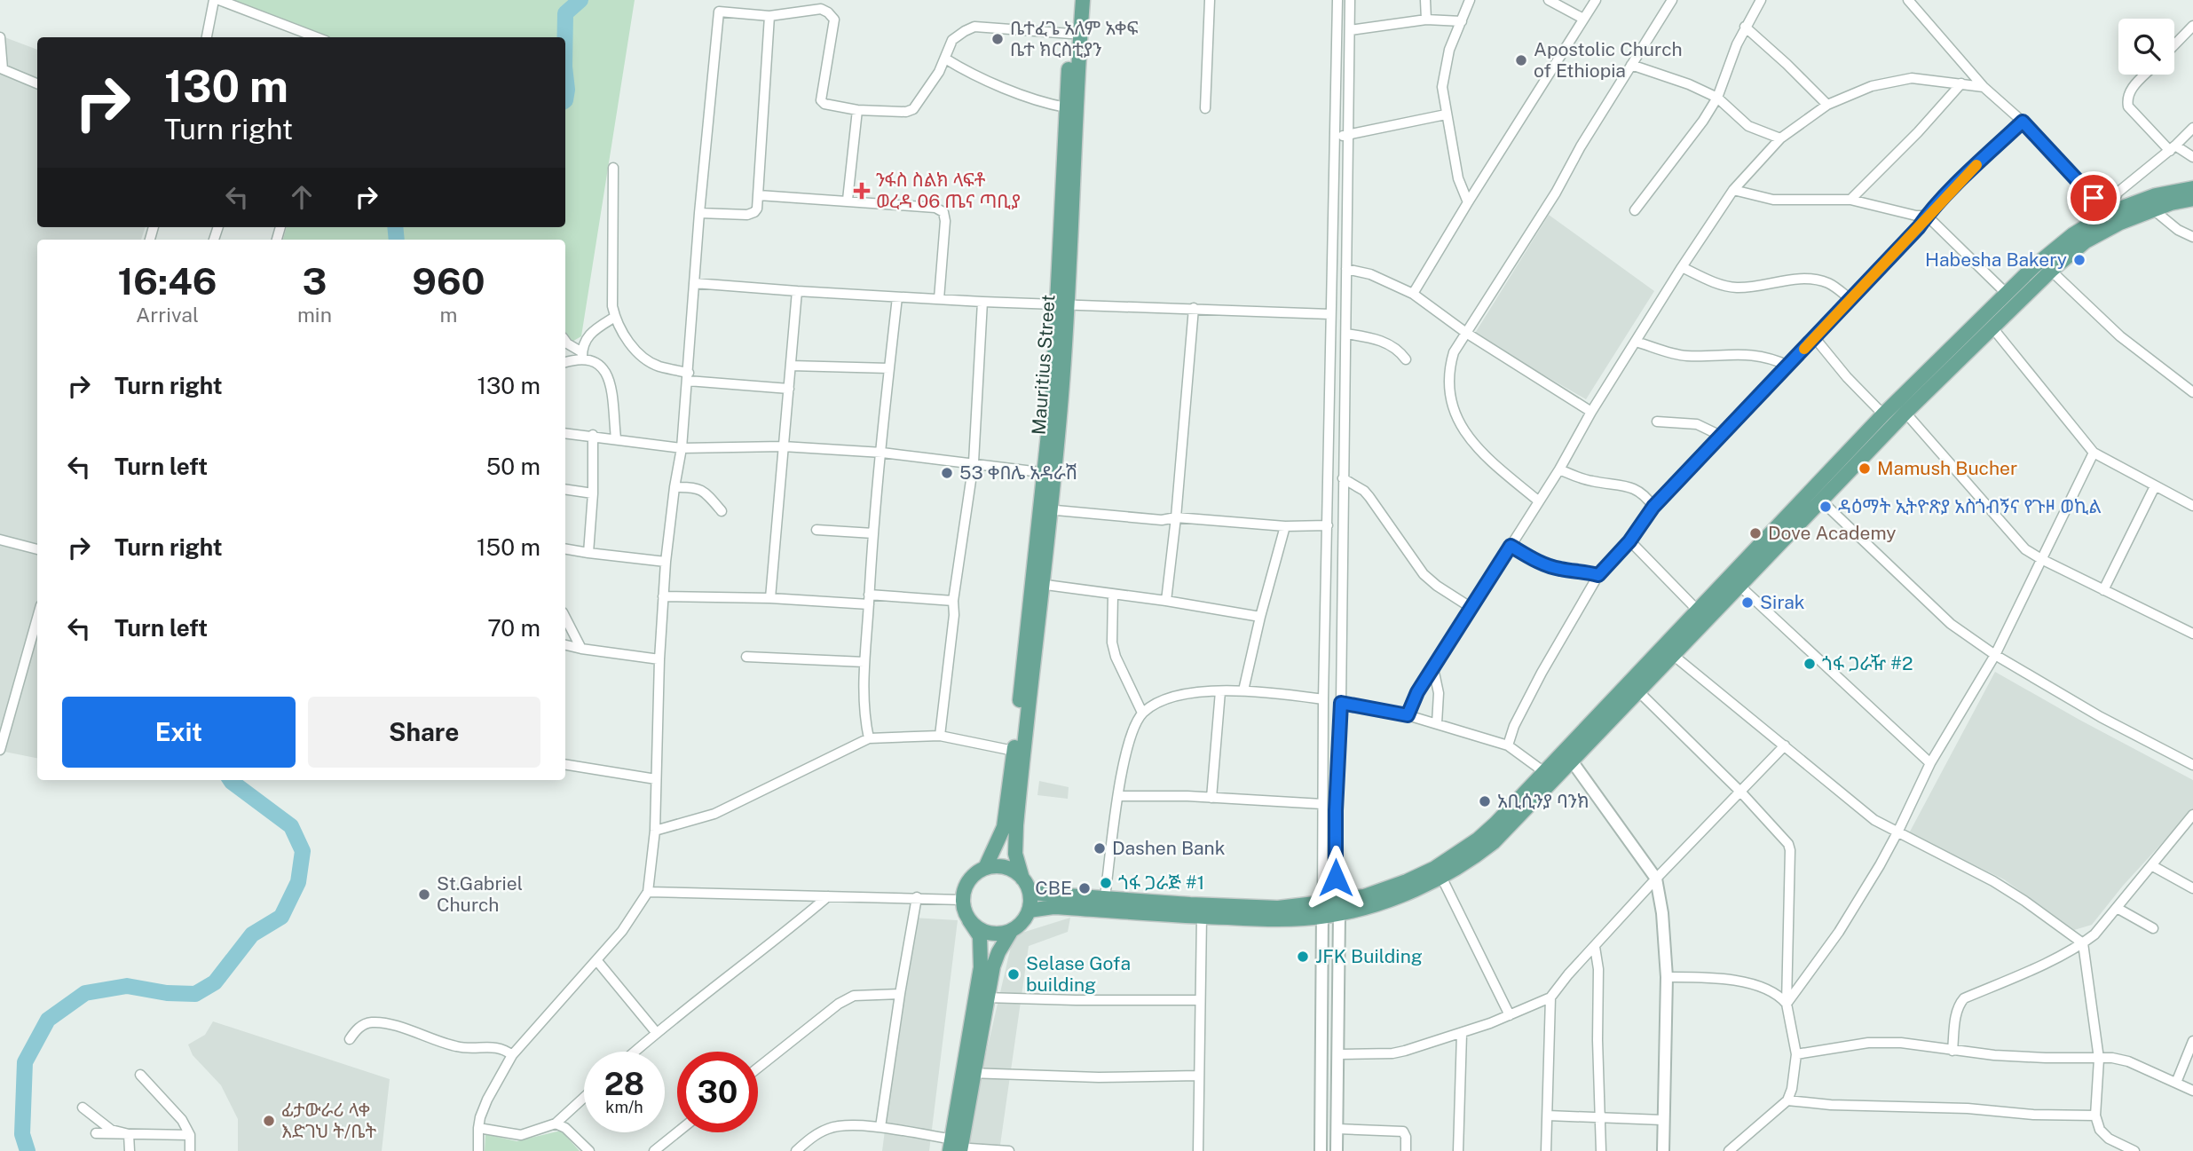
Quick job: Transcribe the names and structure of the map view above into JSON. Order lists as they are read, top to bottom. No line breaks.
{"streets":{"main road":["Mauritius Street"]},"places":{"other":["ቤተፈጌ አለም አቀፍ ቤተ ክርስቲያን","Apostolic Church of Ethiopia","Habesha Bakery","Mamush Bucher","53 ቀበሌ አዳራሽ","ዳዕማት ኢትዮጽያ አስጎብኝና የጉዞ ወኪል","Dove Academy","Sirak","ጎፋ ጋራዥ #2","አቢሲንያ ባንክ","Dashen Bank","ጎፋ ጋራጅ #1","CBE","St.Gabriel Church","JFK Building","Selase Gofa building","ፊታውራሪ ላቀ እድገህ ት/ቤት"],"health":["ንፋስ ስልክ ላፍቶ ወረዳ 06 ጤና ጣቢያ"]},"page":{"turn":["130 m","Turn right"],"eta":["16:46","Arrival","3","min","960","m"],"list":[{"name":"Turn right","value":"130 m"},{"name":"Turn left","value":"50 m"},{"name":"Turn right","value":"150 m"},{"name":"Turn left","value":"70 m"}],"buttons":["Exit","Share"],"speed":"28 km/h","limit":"30"}}
